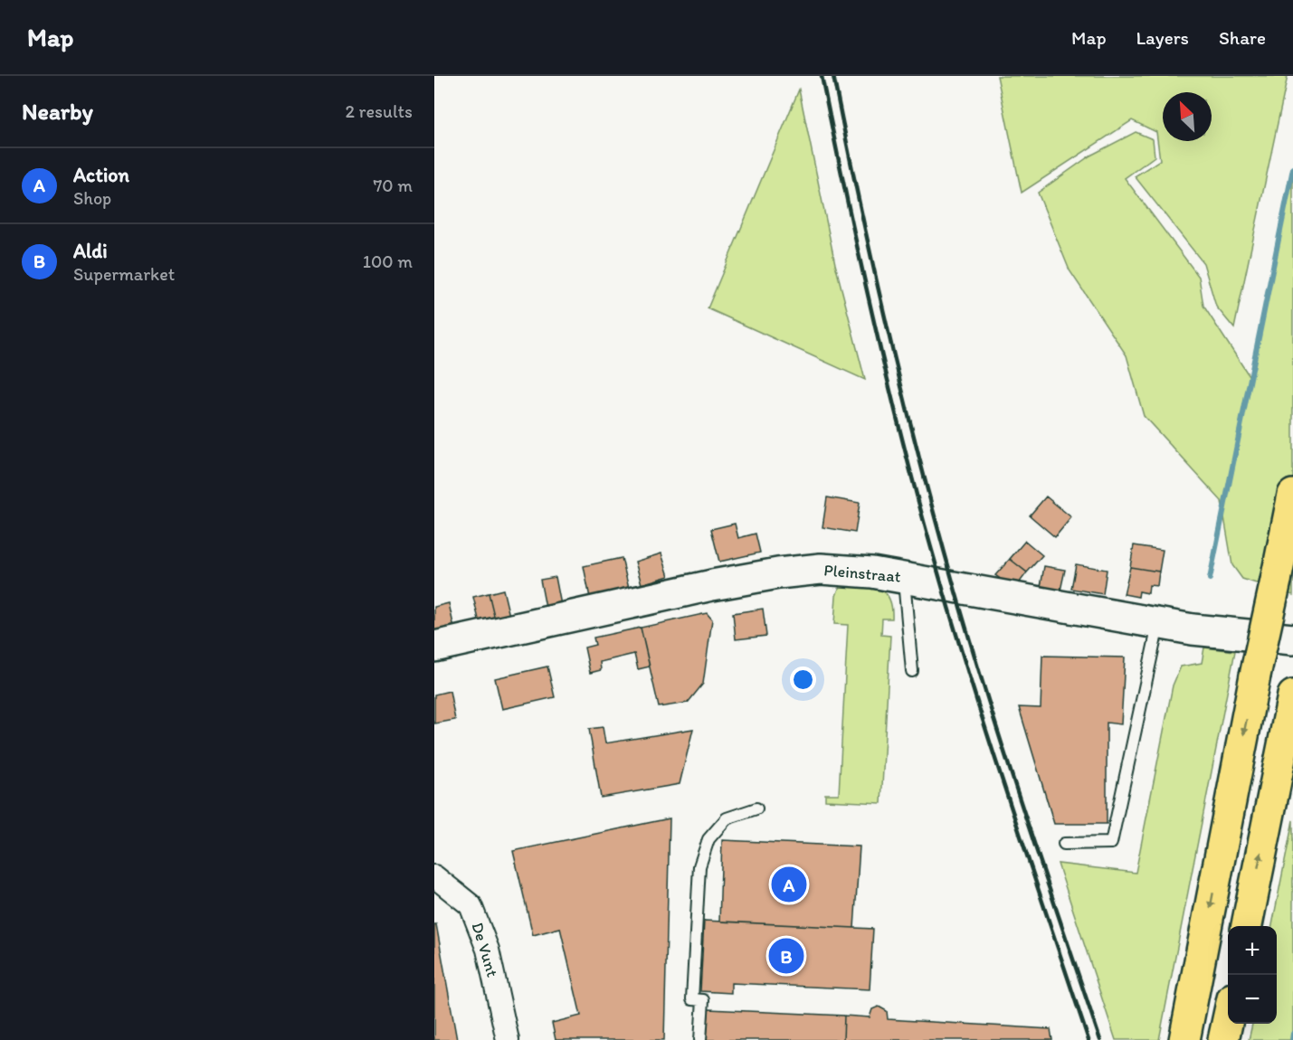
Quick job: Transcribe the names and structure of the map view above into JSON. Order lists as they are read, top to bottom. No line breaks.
{"streets":{"street":["Pleinstraat","De Vunt"]},"north":"top left","page":{"header":"Map","nav":["Map","Layers","Share"],"heading":["Nearby","2 results"],"list":[{"mark":"A","name":"Action","note":"Shop","value":"70 m"},{"mark":"B","name":"Aldi","note":"Supermarket","value":"100 m"}],"pins":["A","B"],"map_buttons":["+","−"]}}
